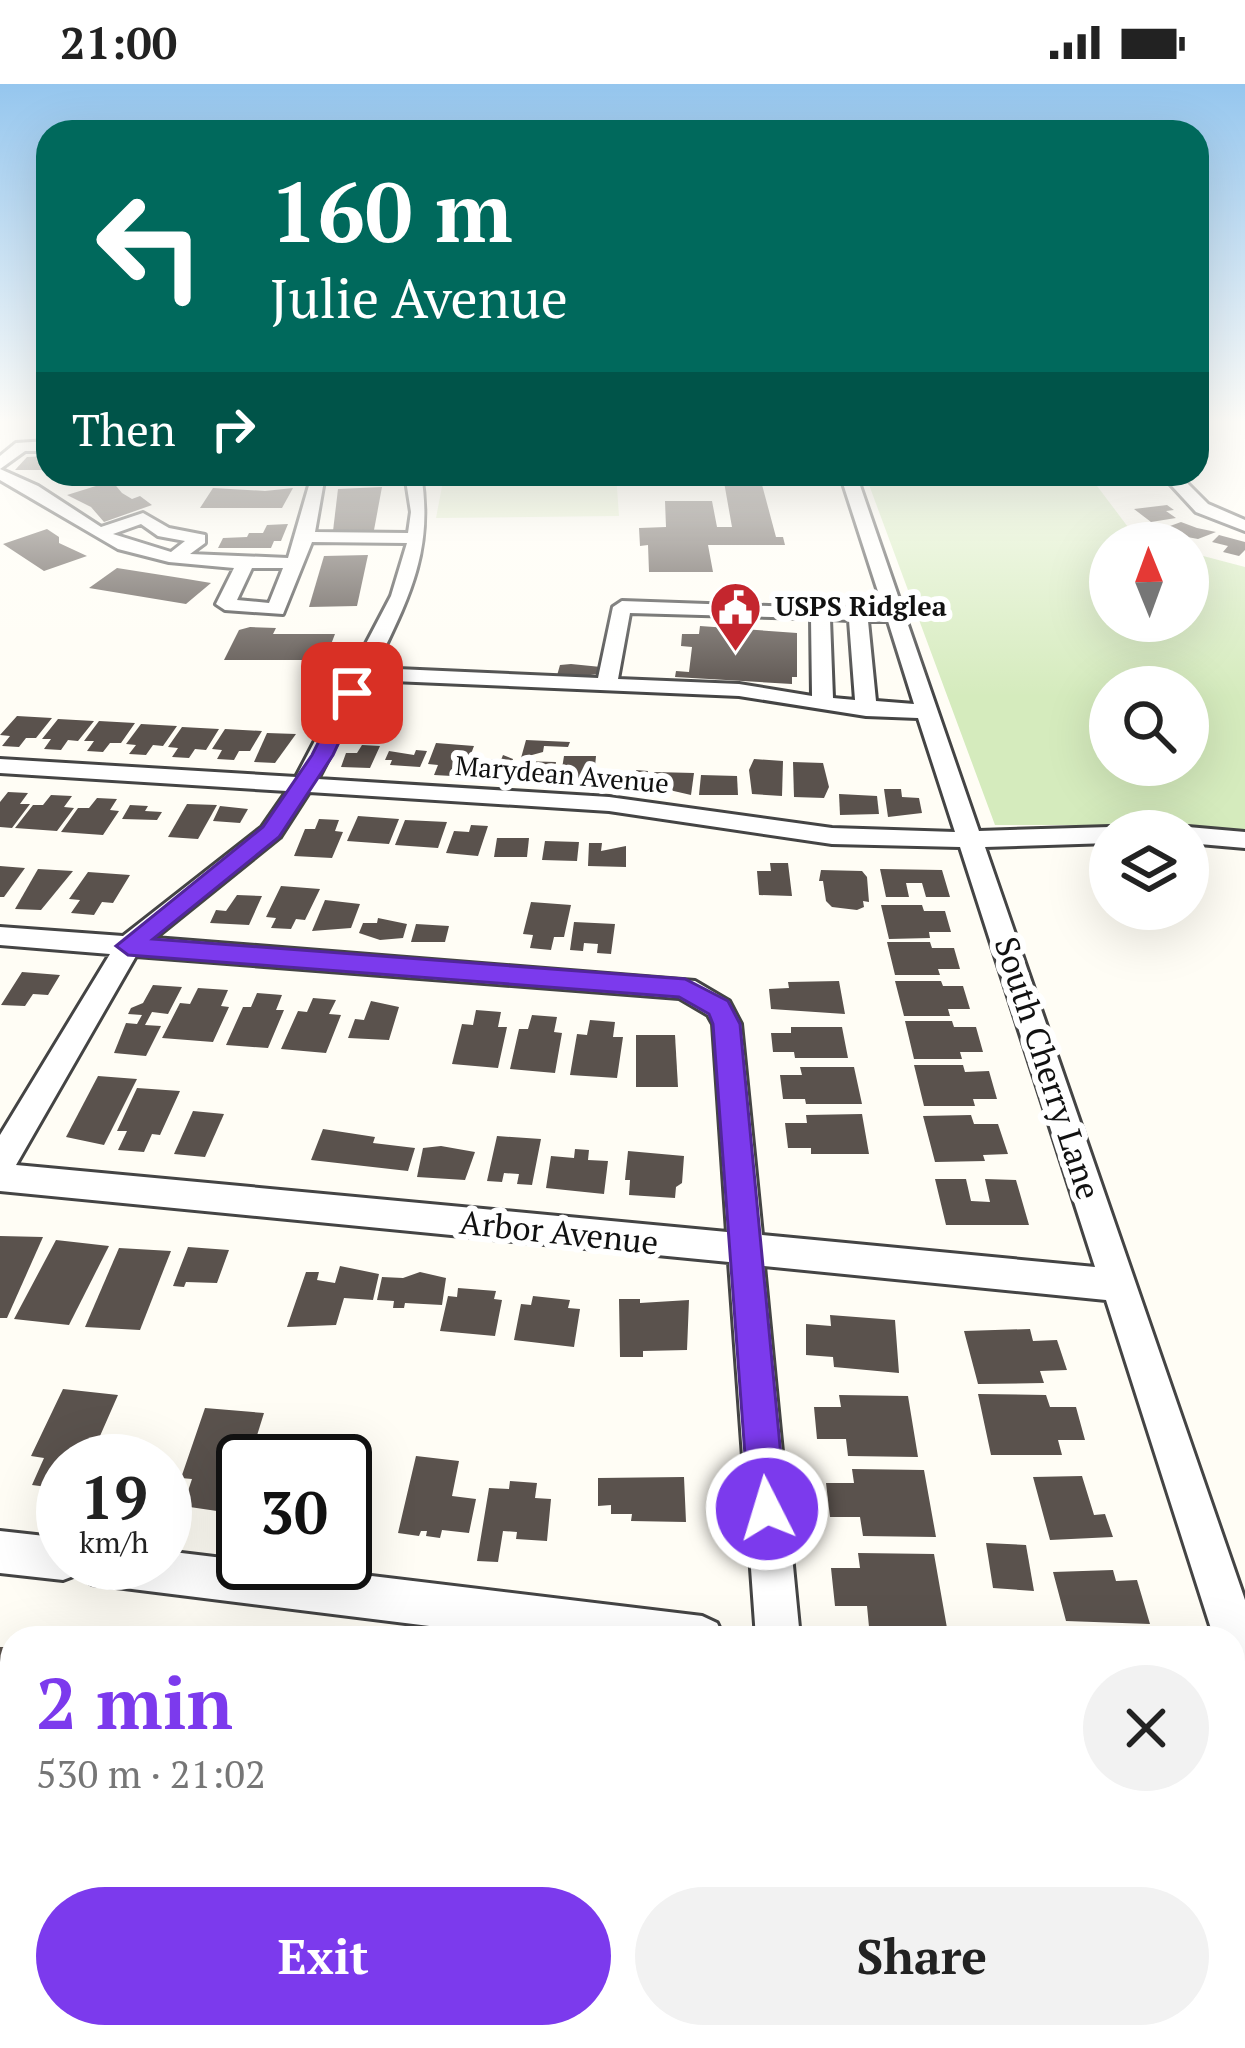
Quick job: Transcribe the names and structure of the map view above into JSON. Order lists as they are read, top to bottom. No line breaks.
{"streets":{"street":["Marydean Avenue","South Cherry Lane","Arbor Avenue"]},"crossings":[["Marydean Avenue","South Cherry Lane"],["South Cherry Lane","Arbor Avenue"]],"places":{"public building":["USPS Ridglea"]},"north":"top","page":{"status":"21:00","turn":["160 m","Julie Avenue"],"then":"Then","speed":"19 km/h","limit":"30","heading":["2 min","530 m · 21:02"],"buttons":["Exit","Share"]}}
